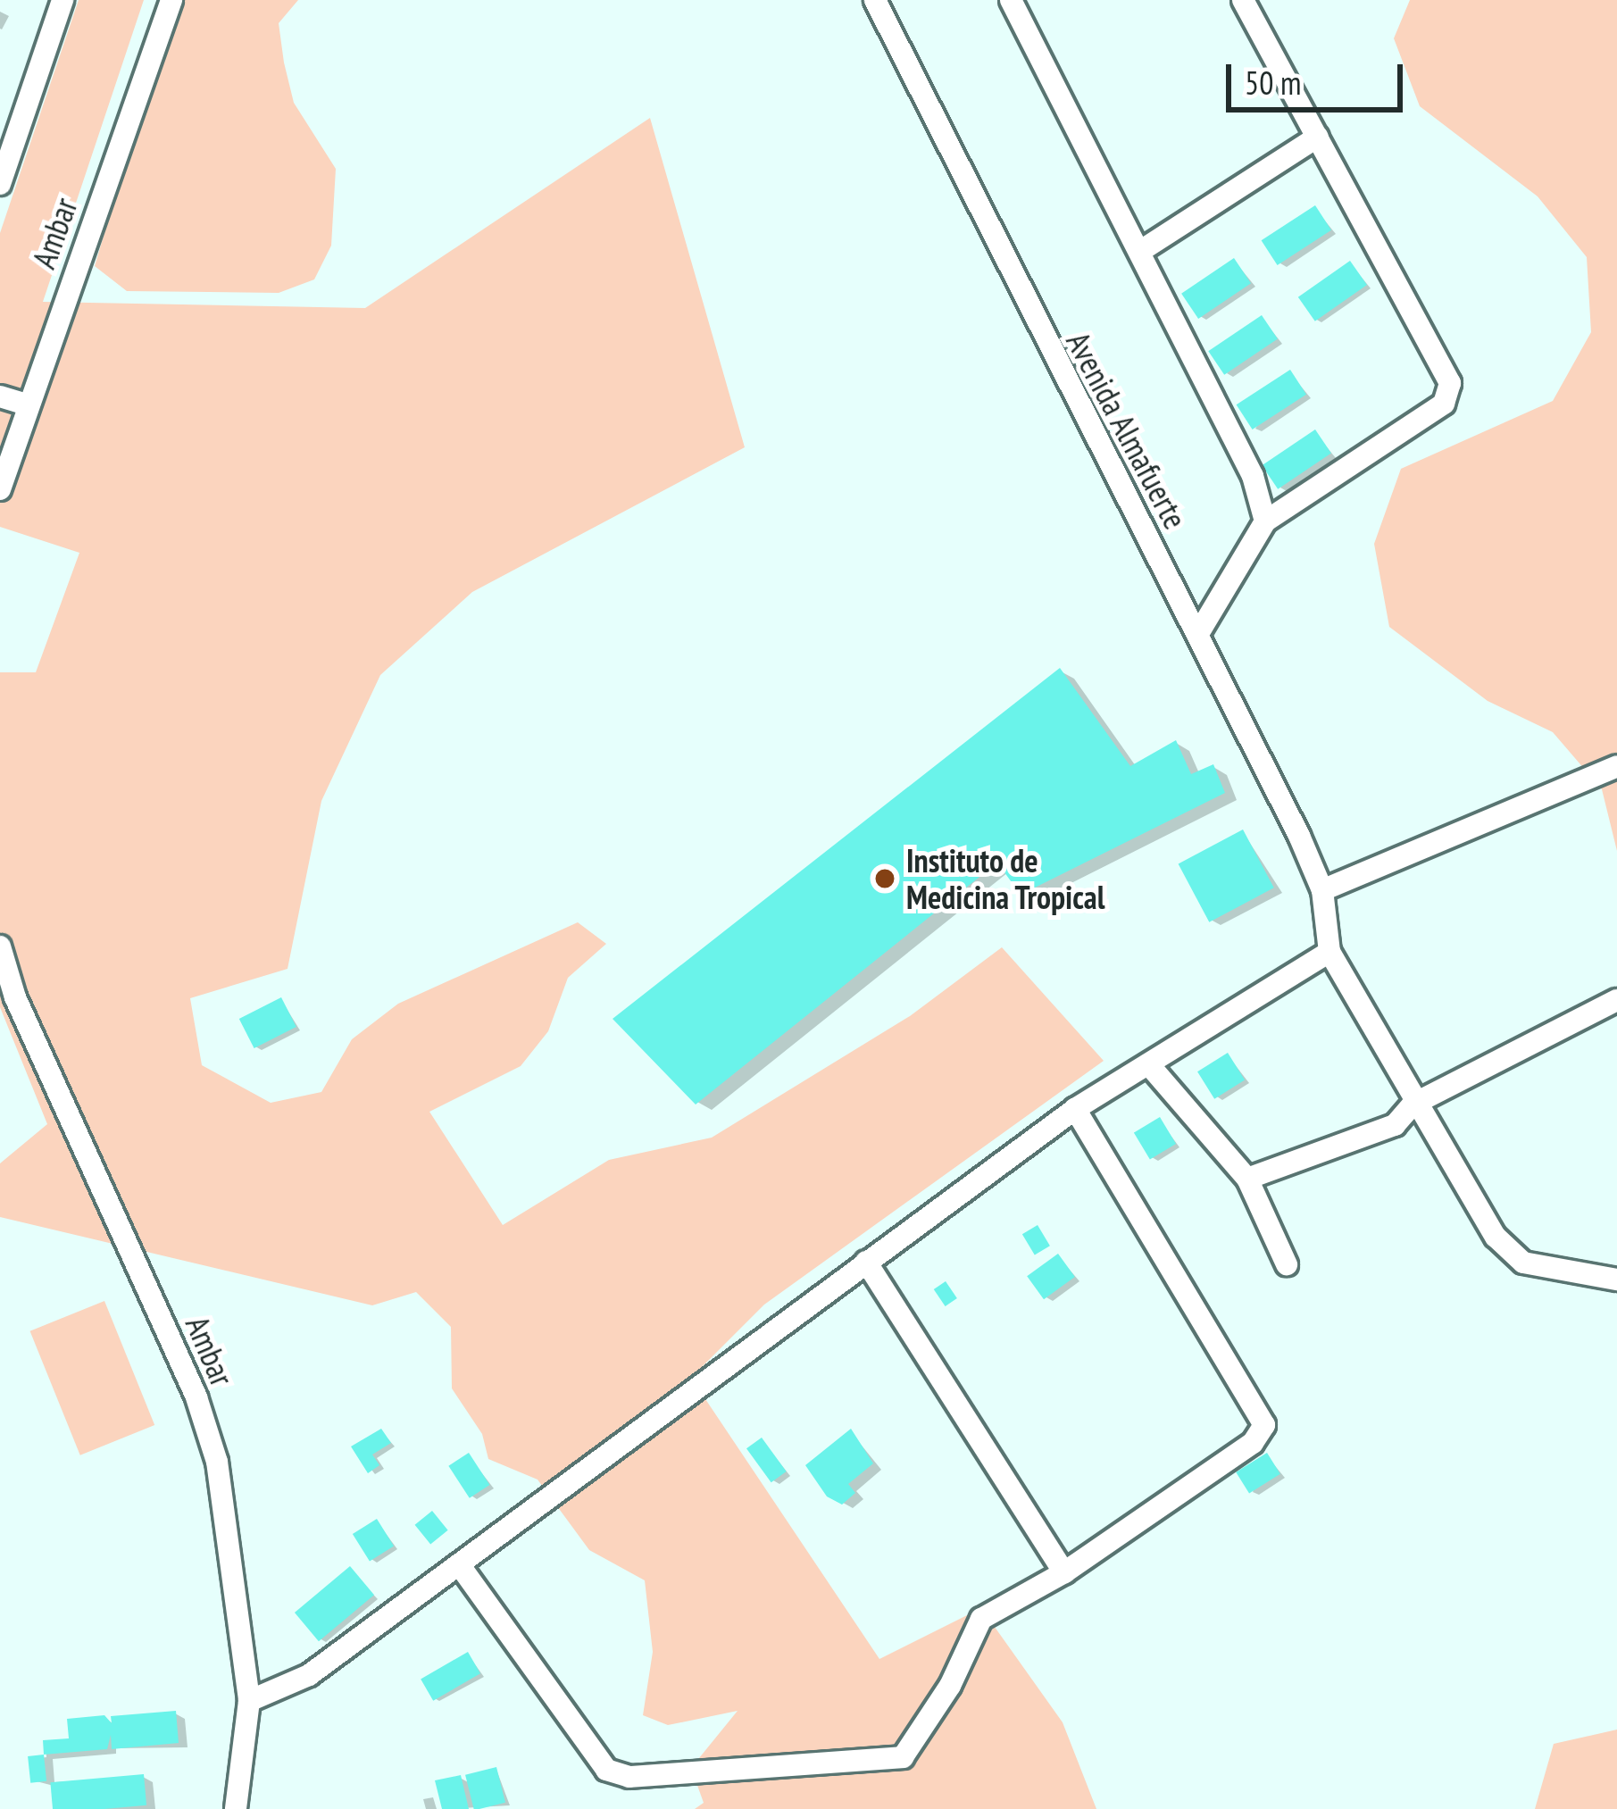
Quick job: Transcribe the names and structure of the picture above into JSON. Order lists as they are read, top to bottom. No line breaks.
{"streets":{"street":["Ambar","Avenida Almafuerte"]},"places":["Instituto de Medicina Tropical"],"scale_bar":"50 m"}
